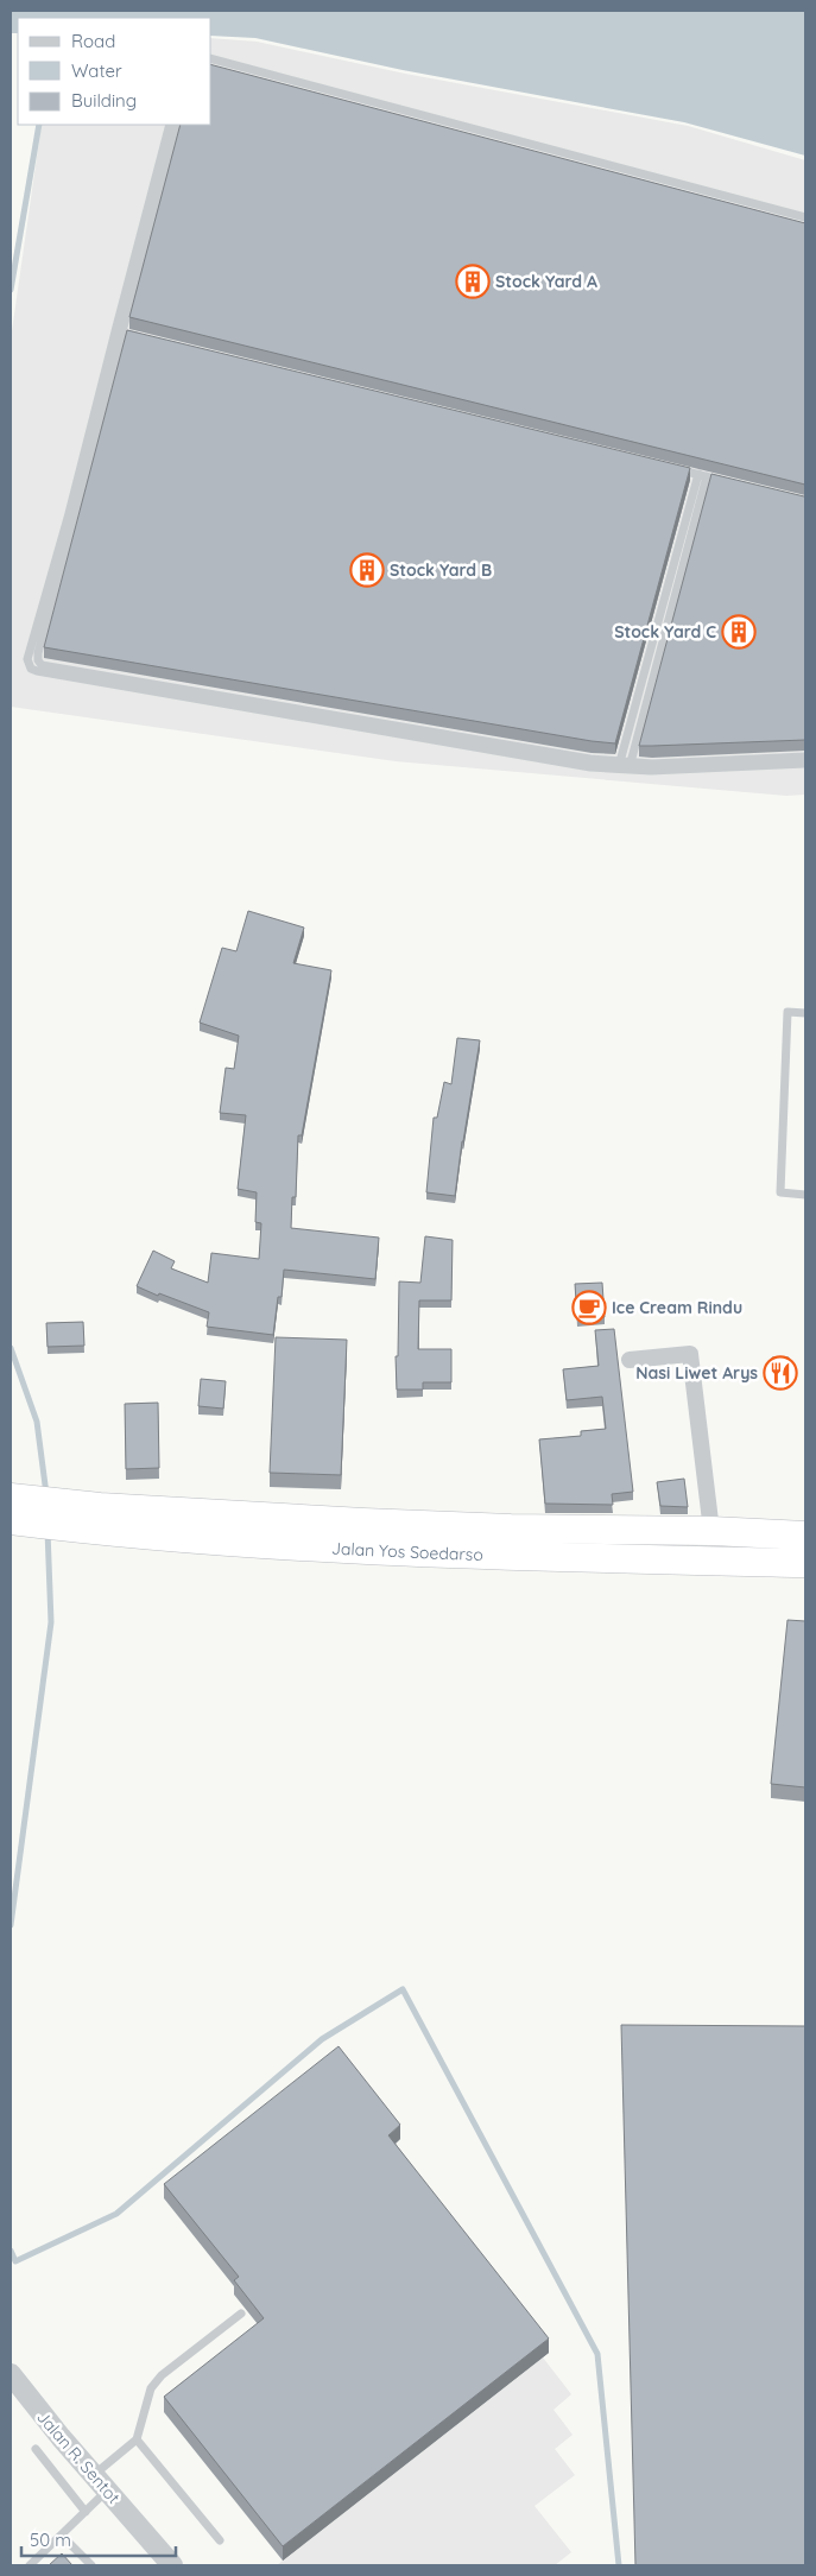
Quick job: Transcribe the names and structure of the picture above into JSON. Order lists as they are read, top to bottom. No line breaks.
{"streets":{"highway":["Jalan Yos Soedarso"],"street":["Jalan R. Sentot"]},"places":{"building":["Stock Yard A","Stock Yard B","Stock Yard C"],"cafe":["Ice Cream Rindu"],"restaurant":["Nasi Liwet Arys"]},"legend":["Road","Water","Building"],"scale_bar":"50 m"}
